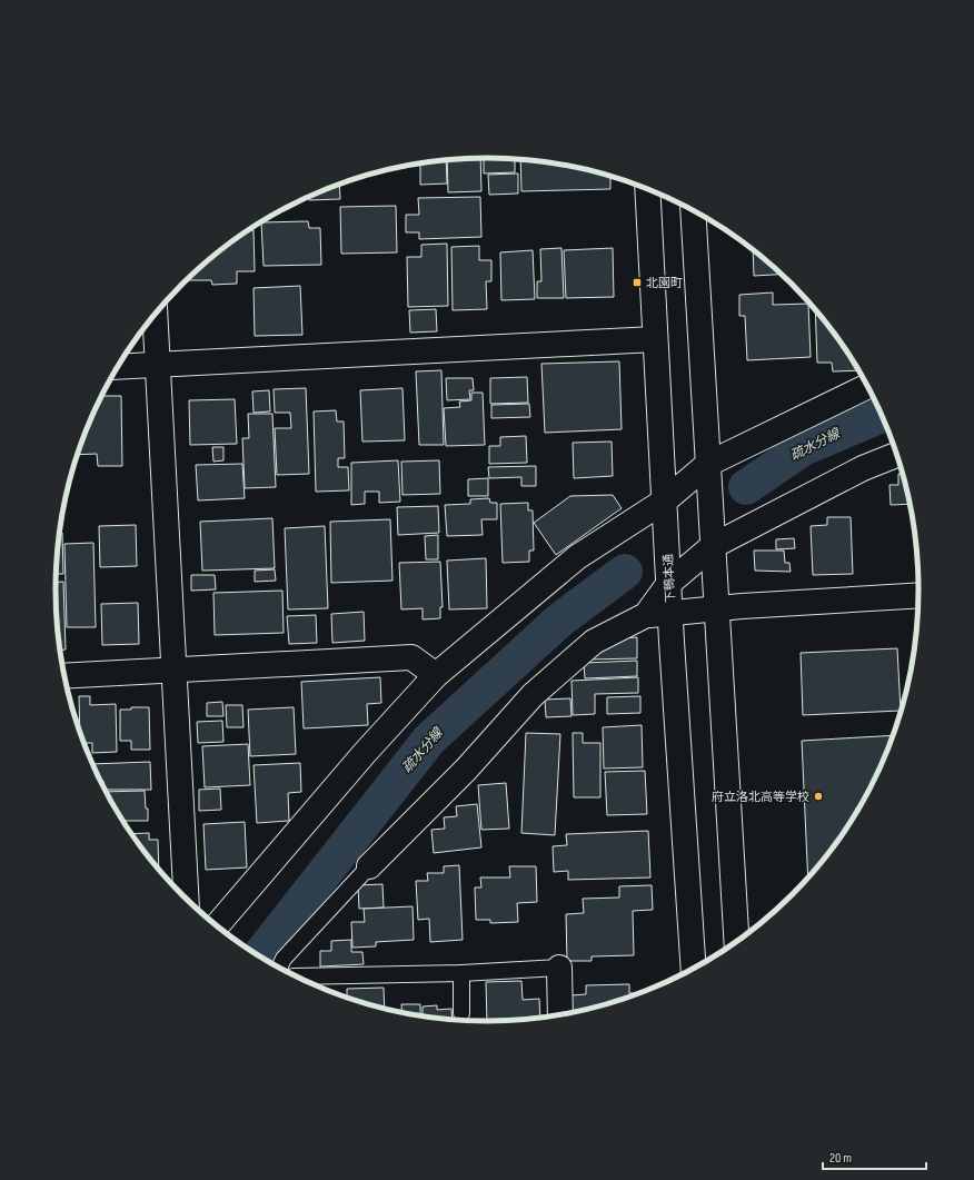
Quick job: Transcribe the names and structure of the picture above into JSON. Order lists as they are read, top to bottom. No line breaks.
{"streets":{"street":["下鴨本通"]},"water":["疏水分線"],"places":{"transit":["北園町"],"other":["府立洛北高等学校"]},"scale_bar":"20 m"}
